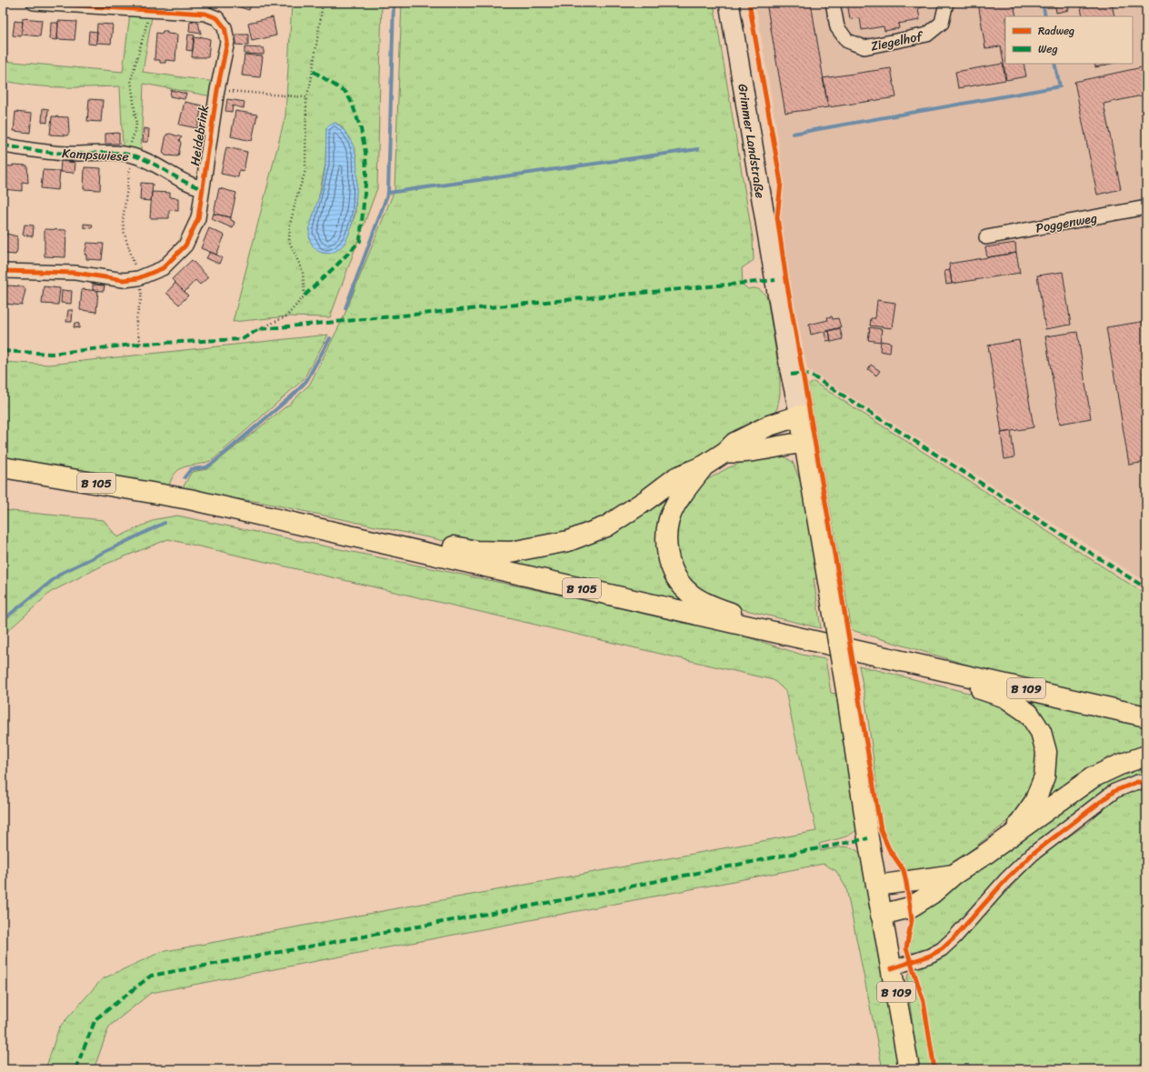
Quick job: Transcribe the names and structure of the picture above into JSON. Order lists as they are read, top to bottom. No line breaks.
{"streets":{"main road":["Grimmer Landstraße","B 105","B 109"],"street":["Ziegelhof","Heidebrink","Kampswiese","Poggenweg"]},"crossings":[["Heidebrink","Kampswiese"],["Grimmer Landstraße","B 109"],["B 105","B 109"]],"legend":["Radweg","Weg"]}
